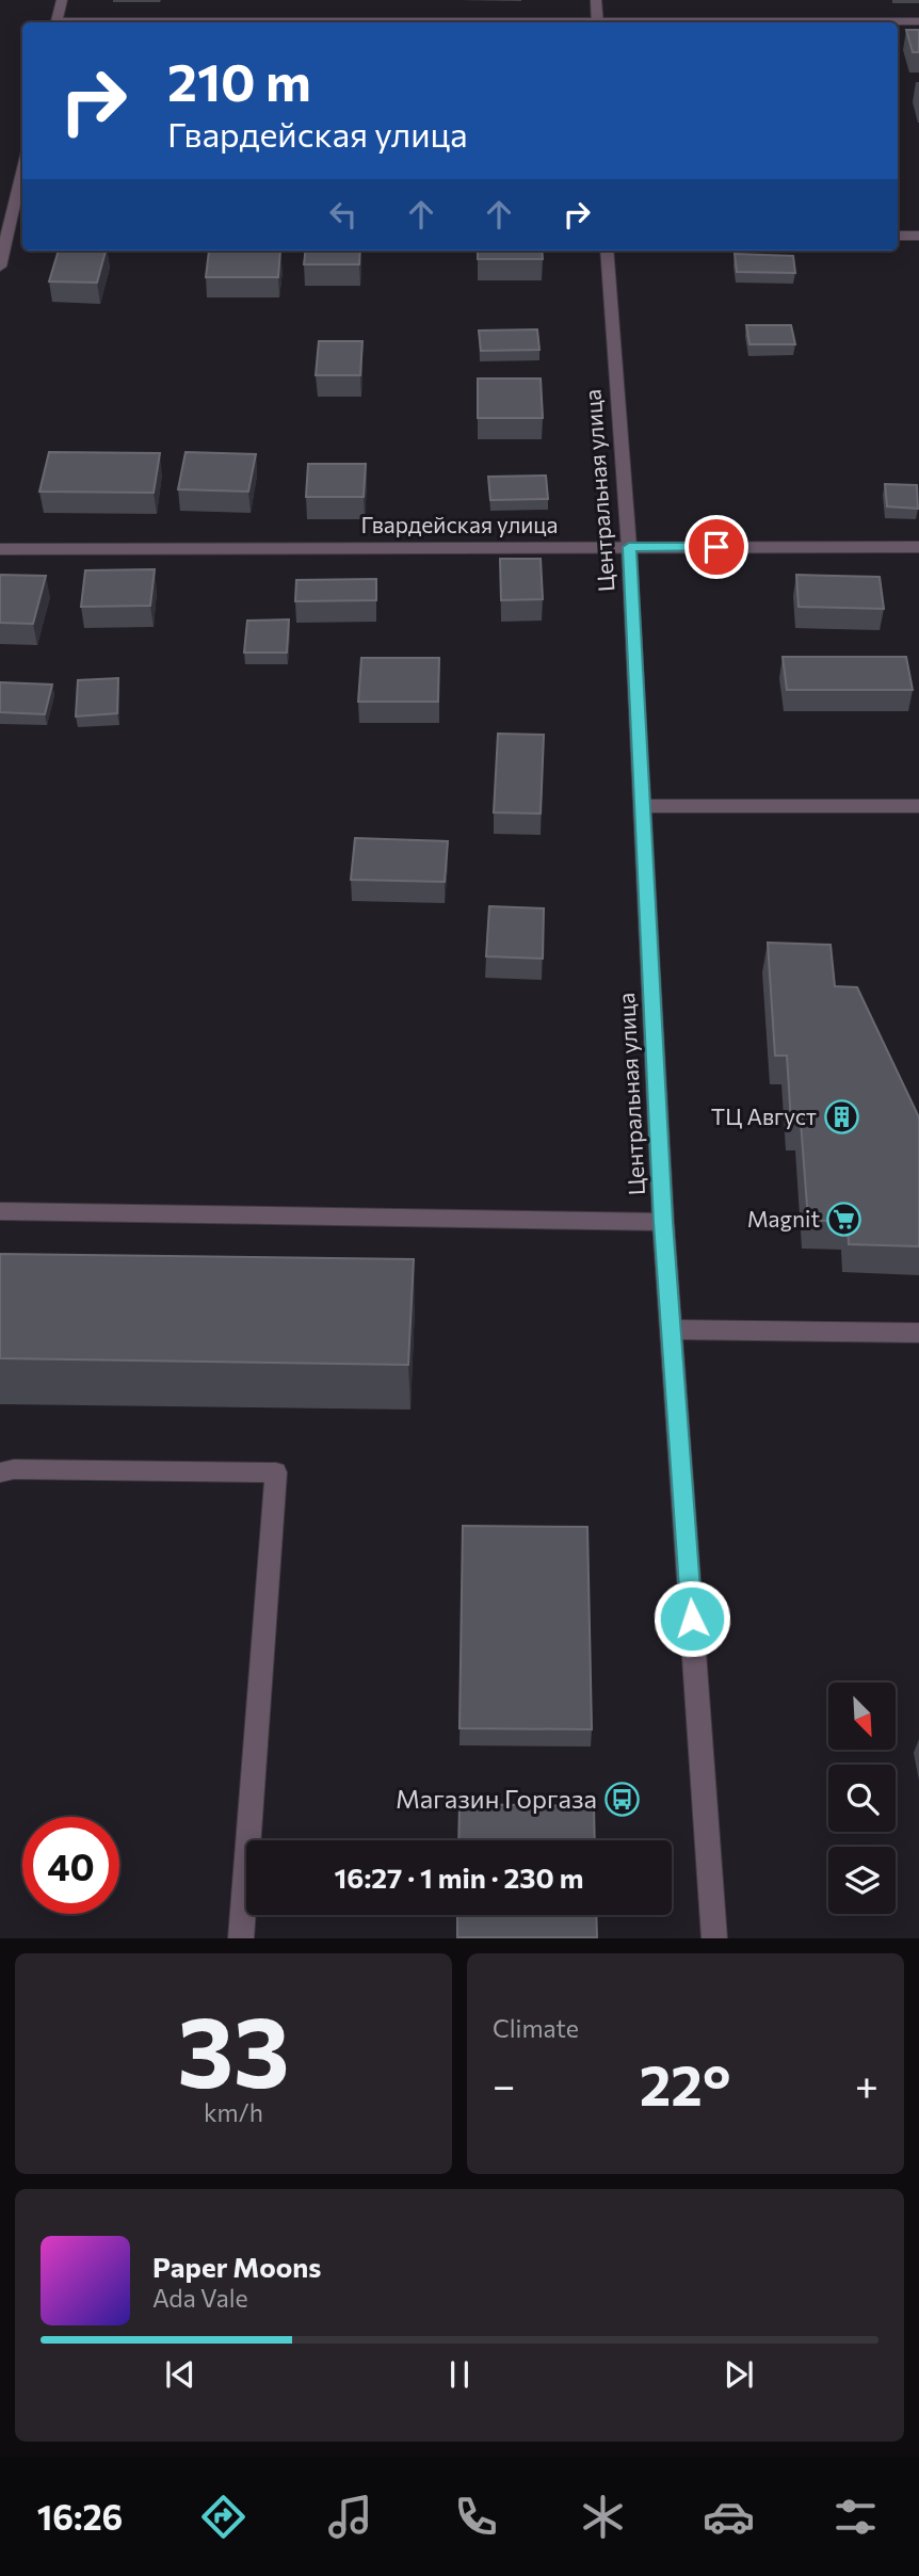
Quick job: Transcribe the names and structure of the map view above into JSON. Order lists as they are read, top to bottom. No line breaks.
{"streets":{"street":["Центральная улица","Гвардейская улица"]},"crossings":[["Центральная улица","Гвардейская улица"]],"places":{"building":["ТЦ Август"],"supermarket":["Magnit"],"bus stop":["Магазин Горгаза"]},"north":"bottom right","page":{"turn":["210 m","Гвардейская улица"],"limit":"40","trip":"16:27 · 1 min · 230 m","tile":[["33","km/h"],"Climate"],"heat":["−","22°","+"],"song":["Paper Moons","Ada Vale"],"tabs":"16:26"}}
